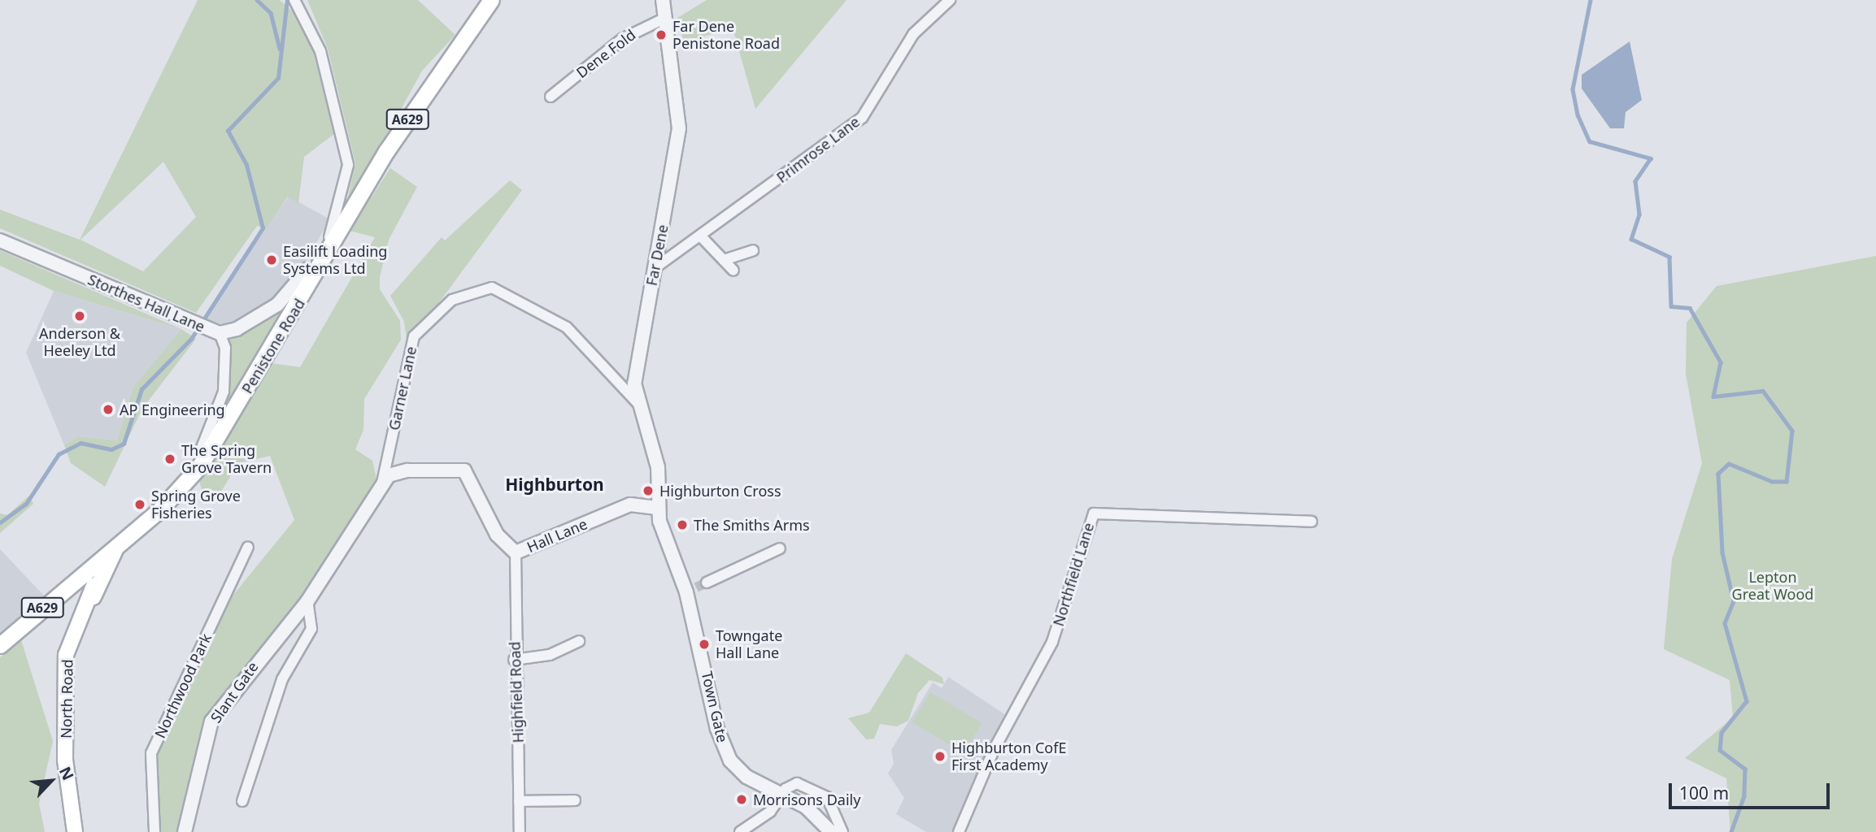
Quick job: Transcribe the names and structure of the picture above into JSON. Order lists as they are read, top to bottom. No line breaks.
{"streets":{"highway":["A629","Penistone Road"],"main road":["North Road"],"street":["Dene Fold","Primrose Lane","Far Dene","Storthes Hall Lane","Garner Lane","Hall Lane","Northfield Lane","Northwood Park","Slant Gate","Highfield Road","Town Gate"]},"crossings":[["Dene Fold","Far Dene"],["Primrose Lane","Far Dene"],["Far Dene","Garner Lane"],["Far Dene","Hall Lane"],["Far Dene","Town Gate"],["Storthes Hall Lane","Penistone Road"],["Garner Lane","Hall Lane"],["Garner Lane","Slant Gate"],["Hall Lane","Slant Gate"],["Hall Lane","Highfield Road"],["Hall Lane","Town Gate"]],"districts":["Highburton"],"parks":["Lepton Great Wood"],"places":["Far Dene Penistone Road","Easilift Loading Systems Ltd","Anderson & Heeley Ltd","AP Engineering","The Spring Grove Tavern","Highburton Cross","Spring Grove Fisheries","The Smiths Arms","Towngate Hall Lane","Highburton CofE First Academy","Morrisons Daily"],"scale_bar":"100 m","north":"top right"}
